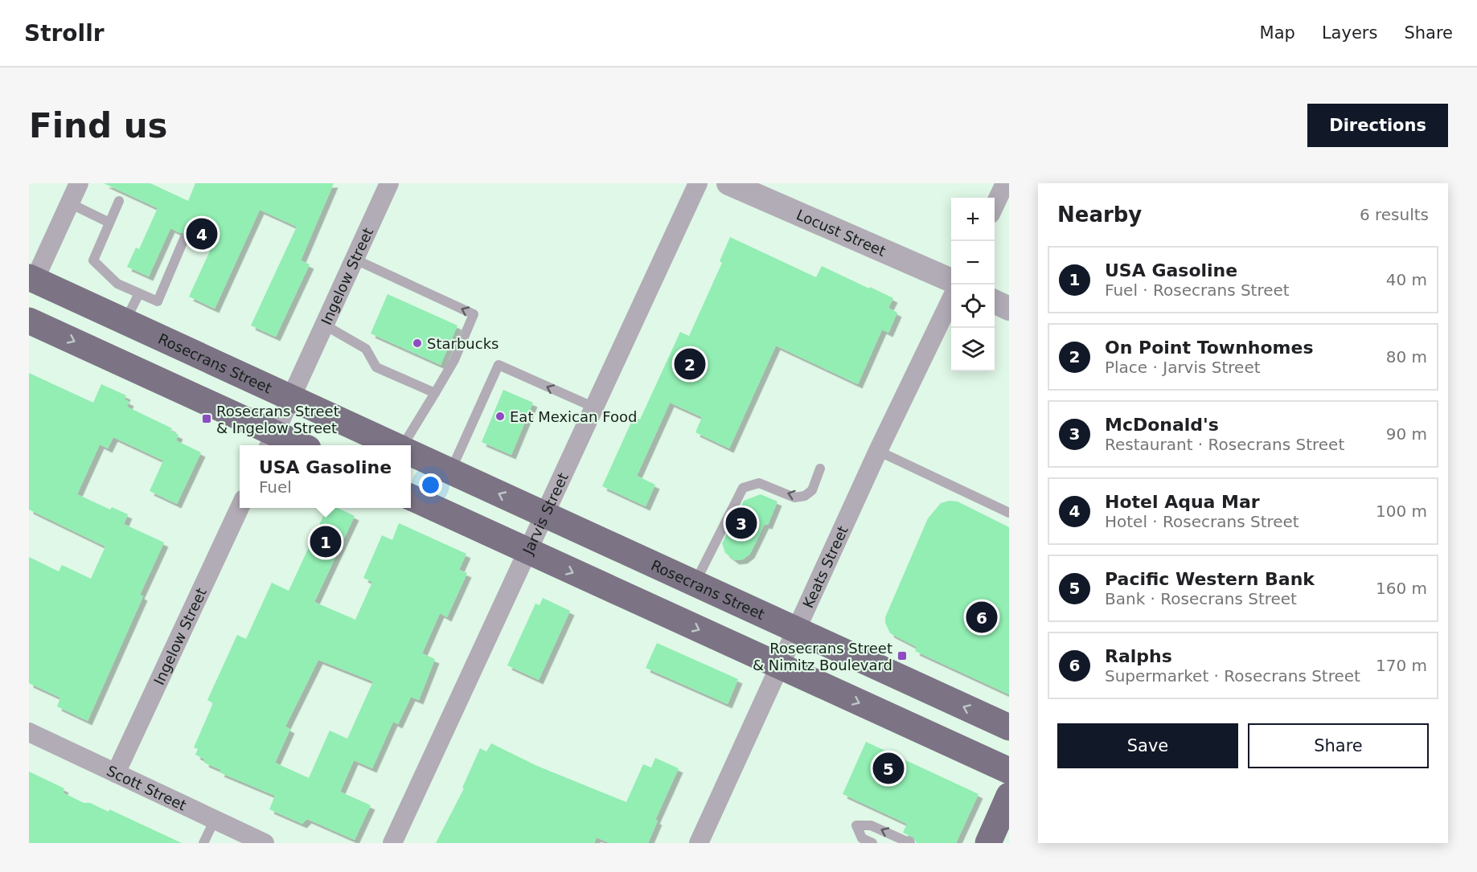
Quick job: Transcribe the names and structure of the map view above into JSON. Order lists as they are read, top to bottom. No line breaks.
{"streets":{"main road":["Rosecrans Street"],"street":["Locust Street","Ingelow Street","Jarvis Street","Keats Street","Scott Street"]},"crossings":[["Ingelow Street","Rosecrans Street"],["Ingelow Street","Scott Street"],["Rosecrans Street","Jarvis Street"],["Rosecrans Street","Keats Street"]],"places":{"other":["Starbucks","Eat Mexican Food"],"transit":["Rosecrans Street & Ingelow Street","Rosecrans Street & Nimitz Boulevard"]},"page":{"header":"Strollr","nav":["Map","Layers","Share"],"buttons":["Directions",["Save","Share"]],"title":"Find us","heading":["Nearby","6 results"],"map_buttons":["+","−"],"pins":["4","2","3","1","6","5"],"list":[{"mark":"1","name":"USA Gasoline","note":"Fuel · Rosecrans Street","value":"40 m"},{"mark":"2","name":"On Point Townhomes","note":"Place · Jarvis Street","value":"80 m"},{"mark":"3","name":"McDonald's","note":"Restaurant · Rosecrans Street","value":"90 m"},{"mark":"4","name":"Hotel Aqua Mar","note":"Hotel · Rosecrans Street","value":"100 m"},{"mark":"5","name":"Pacific Western Bank","note":"Bank · Rosecrans Street","value":"160 m"},{"mark":"6","name":"Ralphs","note":"Supermarket · Rosecrans Street","value":"170 m"}],"popup":["USA Gasoline","Fuel"]}}
